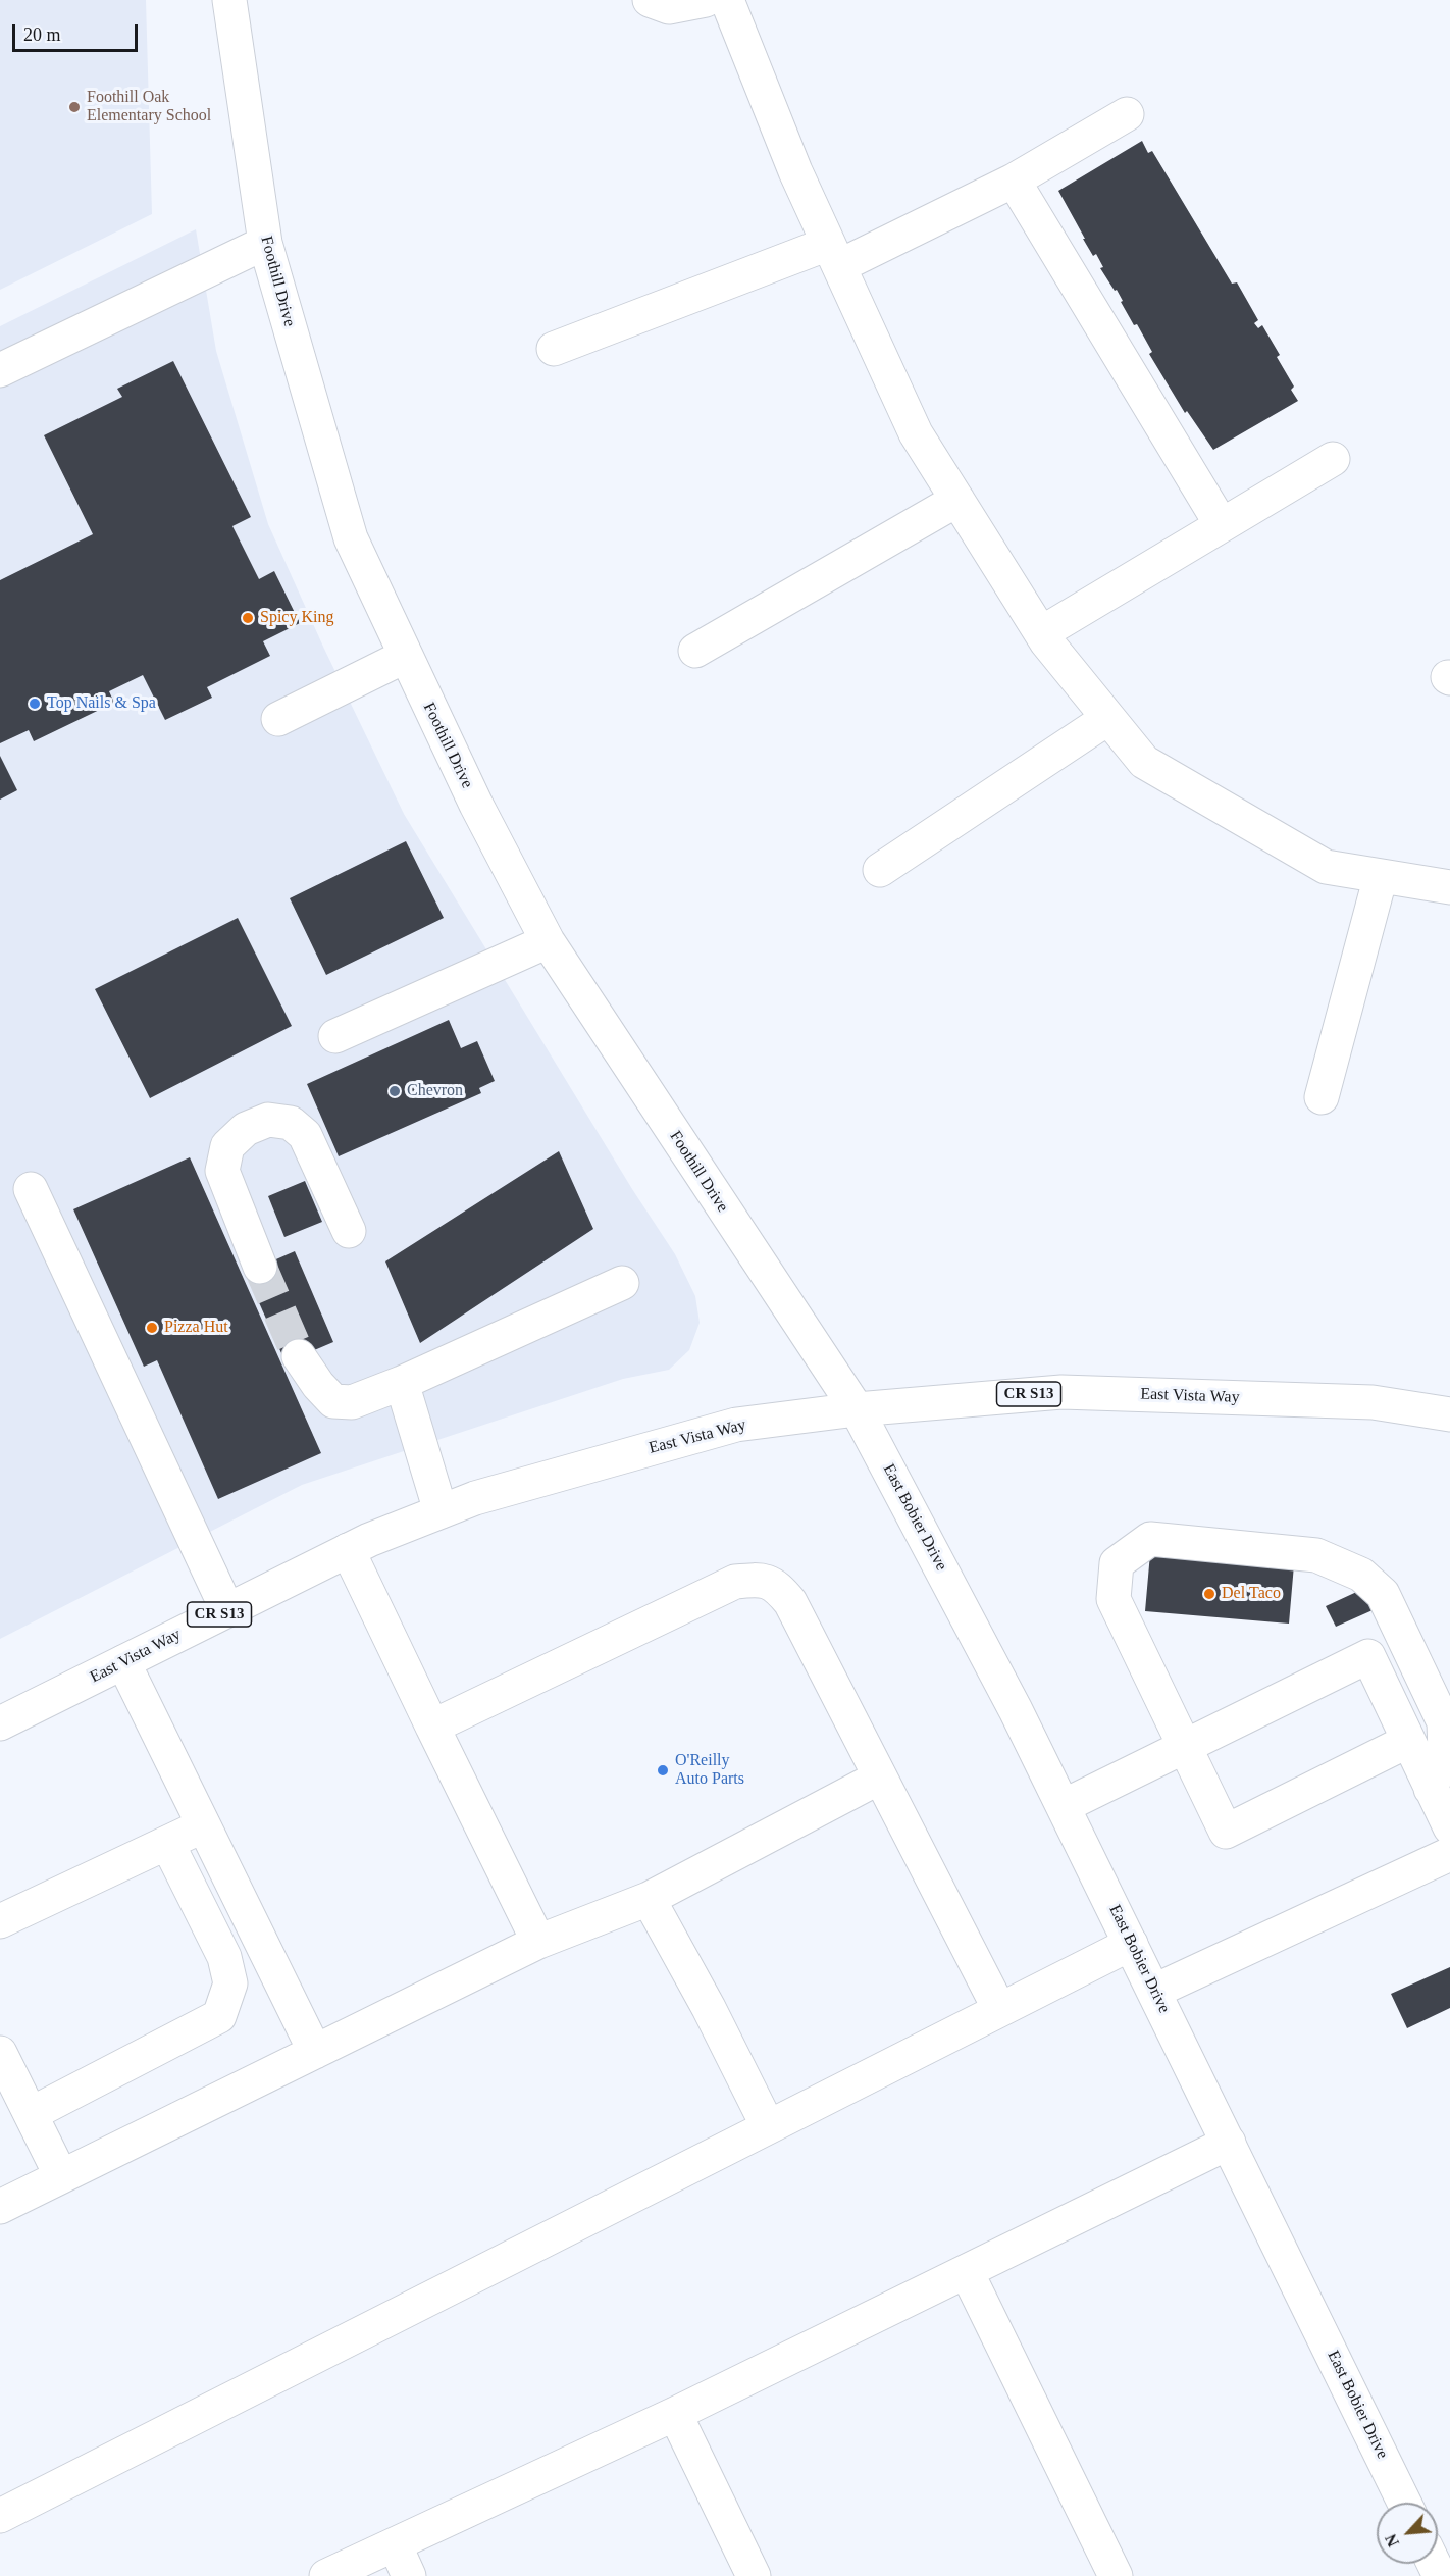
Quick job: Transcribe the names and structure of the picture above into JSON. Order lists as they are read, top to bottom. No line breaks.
{"streets":{"main road":["Foothill Drive","CR S13","East Vista Way","East Bobier Drive"]},"crossings":[["Foothill Drive","East Vista Way"],["Foothill Drive","East Bobier Drive"],["East Vista Way","East Bobier Drive"]],"places":["Foothill Oak Elementary School","Spicy King","Top Nails & Spa","Chevron","Pizza Hut","Del Taco","O'Reilly Auto Parts"],"scale_bar":"20 m","north":"bottom left"}
